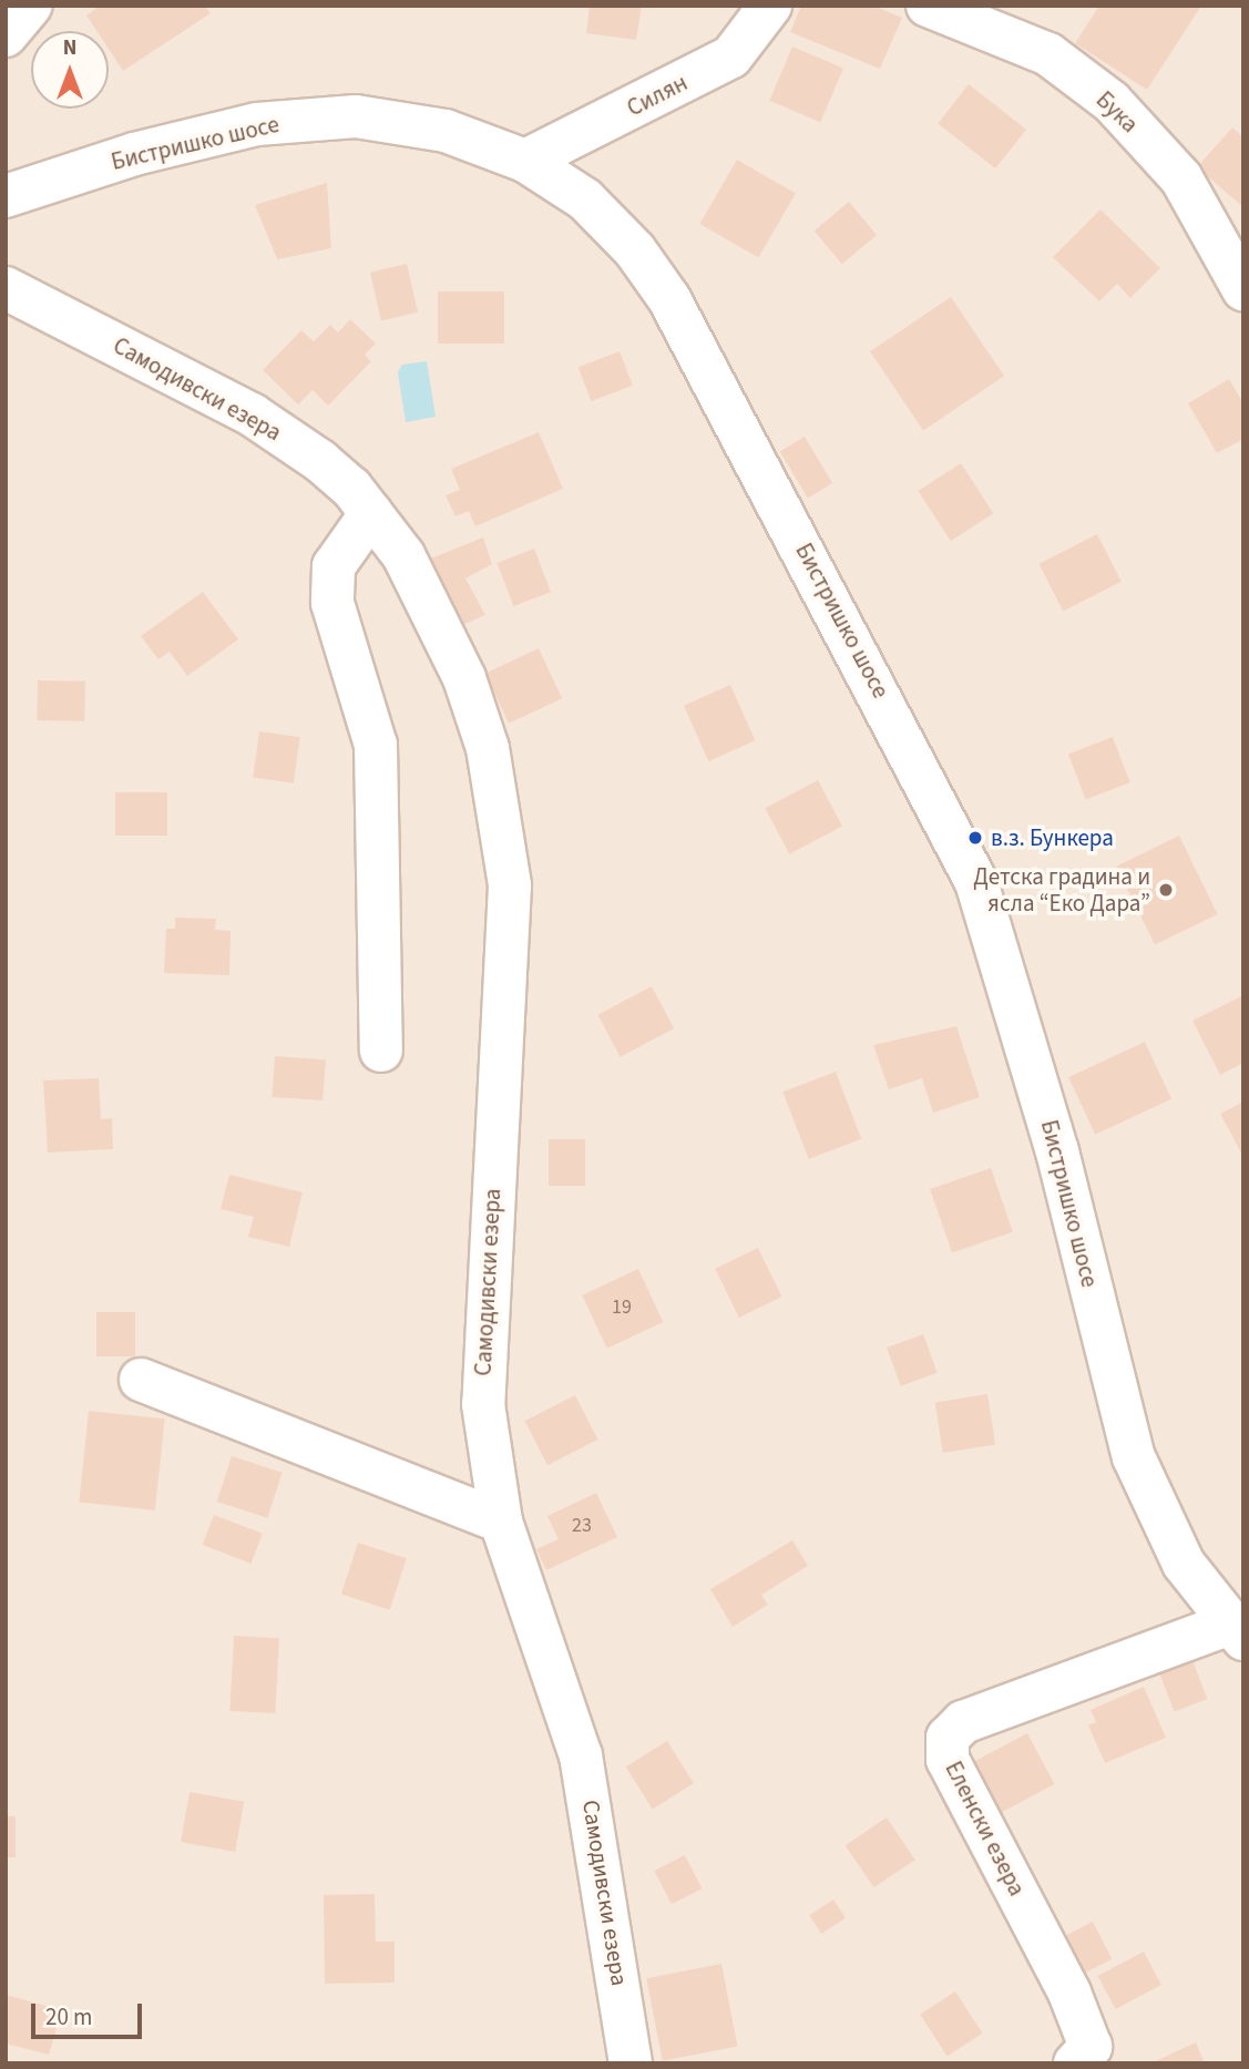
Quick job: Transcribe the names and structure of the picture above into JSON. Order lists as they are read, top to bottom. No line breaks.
{"streets":{"street":["Силян","Бука","Бистришко шосе","Самодивски езера","Еленски езера"]},"crossings":[["Силян","Бистришко шосе"],["Бистришко шосе","Еленски езера"]],"places":["в.з. Бункера","Детска градина и ясла “Еко Дара”"],"house_numbers":["19","23"],"scale_bar":"20 m","north":"top"}
